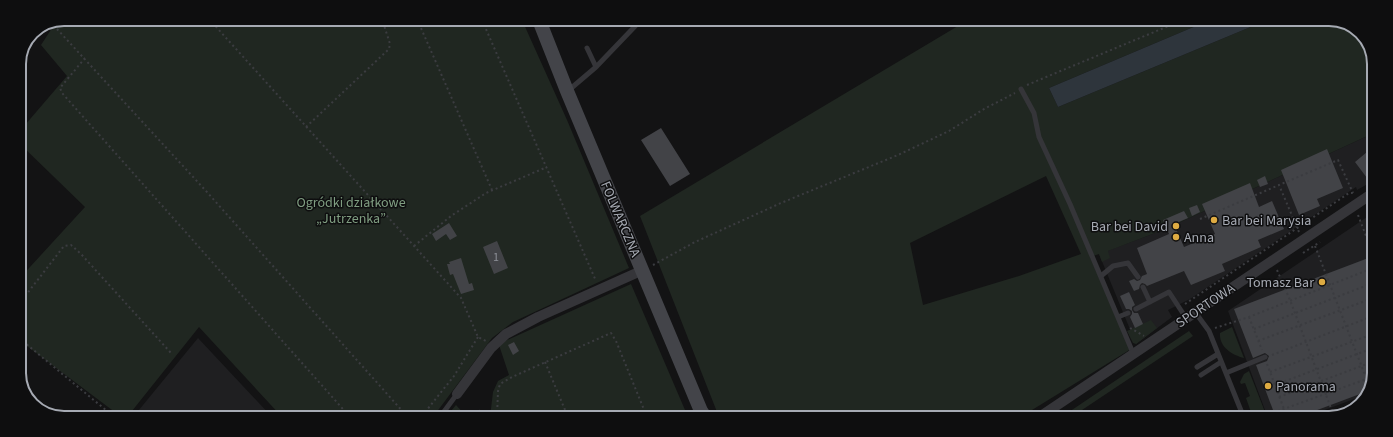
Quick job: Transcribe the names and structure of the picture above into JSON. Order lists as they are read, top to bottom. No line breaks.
{"streets":{"street":["FOLWARCZNA","SPORTOWA"]},"parks":["Ogródki działkowe „Jutrzenka”"],"places":["Bar bei Marysia","Bar bei David","Anna","Tomasz Bar","Panorama"],"house_numbers":["1"]}
